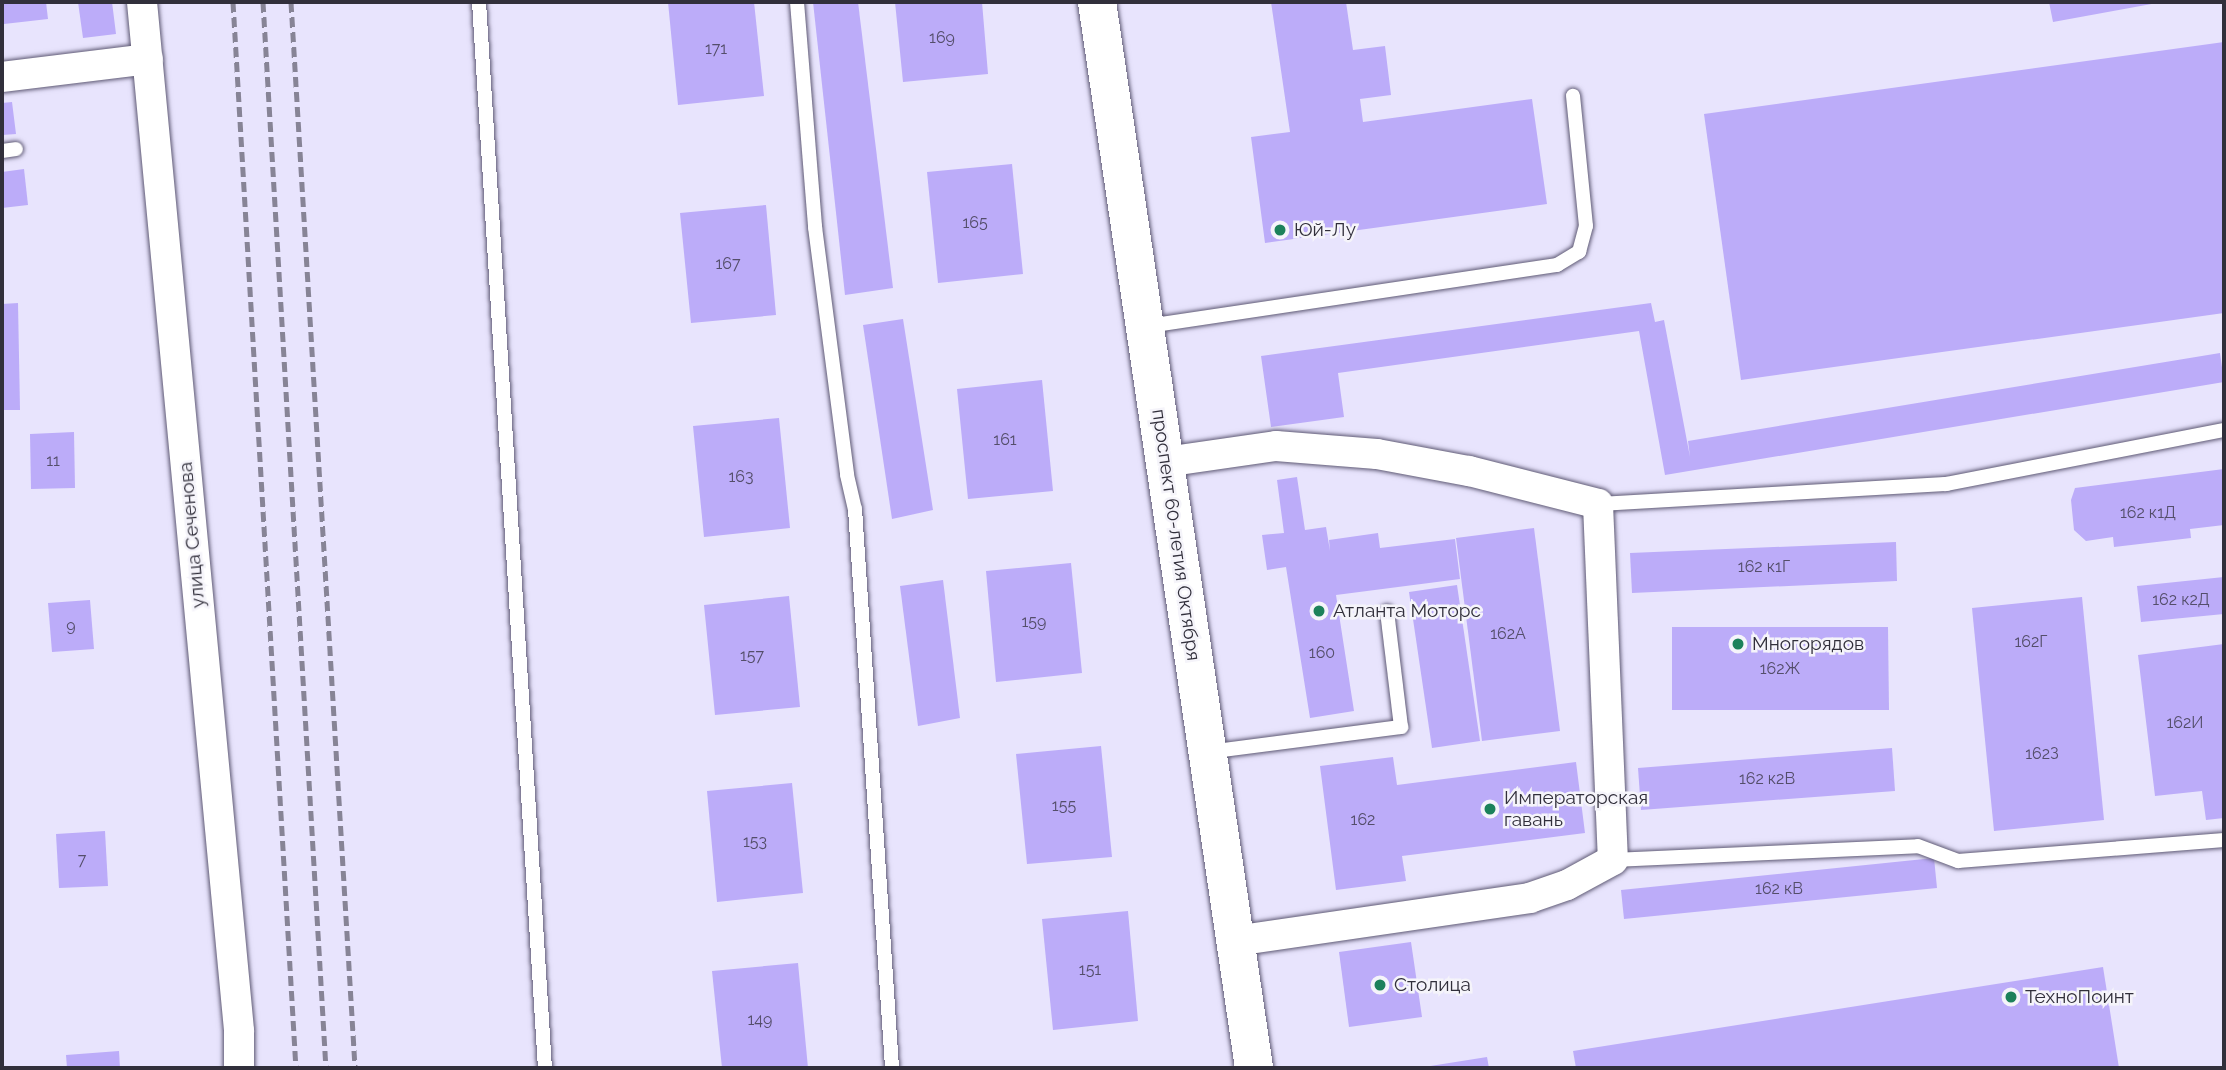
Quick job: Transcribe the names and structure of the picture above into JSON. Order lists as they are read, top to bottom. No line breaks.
{"streets":{"highway":["проспект 60-летия Октября"],"street":["улица Сеченова"]},"places":["Юй-Лу","Атланта Моторс","Многорядов","Императорская гавань","Столица","ТехноПоинт"],"house_numbers":["169","171","165","167","161","11","163","162 к1Д","162 к1Г","162 к2Д","159","9","162А","162Г","160","157","162Ж","162И","162З","162 к2В","155","162","153","7","162 кВ","151","149"]}
